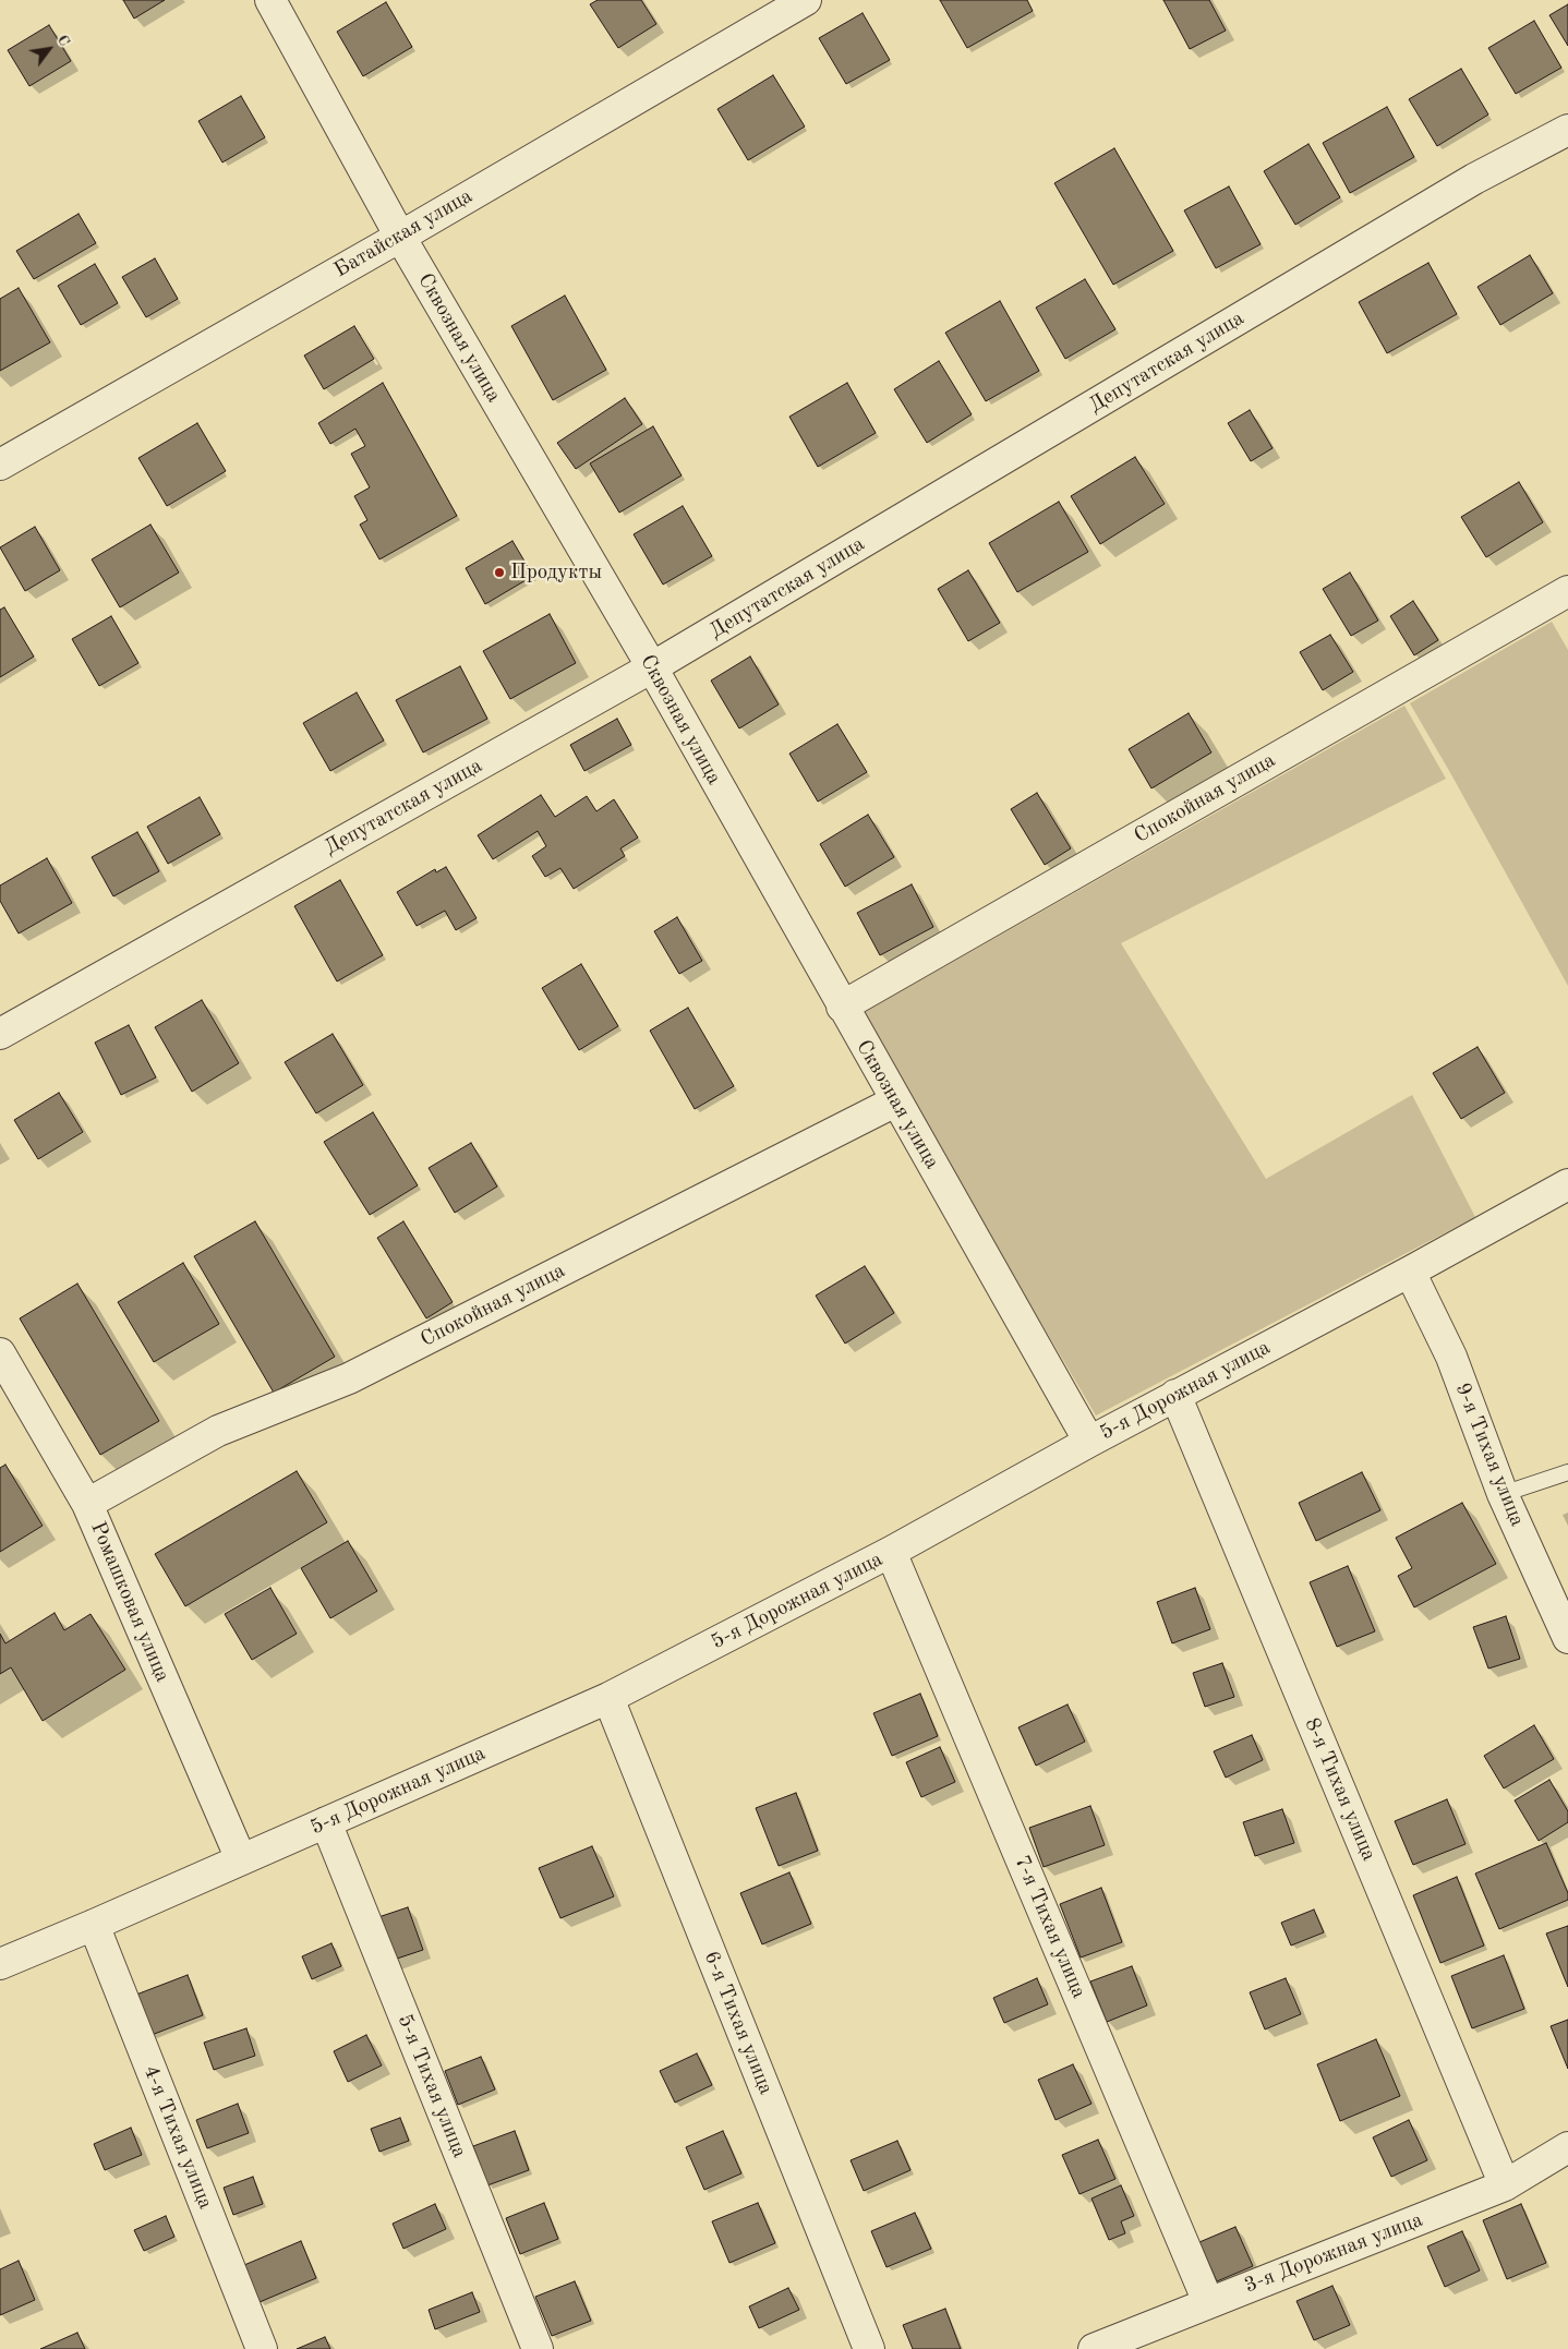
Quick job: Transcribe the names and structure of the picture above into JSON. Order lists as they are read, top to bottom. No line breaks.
{"streets":{"street":["Батайская улица","Сквозная улица","Депутатская улица","Спокойная улица","5-я Дорожная улица","9-я Тихая улица","Ромашковая улица","8-я Тихая улица","7-я Тихая улица","6-я Тихая улица","5-я Тихая улица","4-я Тихая улица","3-я Дорожная улица"]},"crossings":[["Батайская улица","Сквозная улица"],["Сквозная улица","Депутатская улица"],["Сквозная улица","Спокойная улица"],["Сквозная улица","5-я Дорожная улица"],["Спокойная улица","Ромашковая улица"],["5-я Дорожная улица","9-я Тихая улица"],["5-я Дорожная улица","Ромашковая улица"],["5-я Дорожная улица","8-я Тихая улица"],["5-я Дорожная улица","7-я Тихая улица"],["5-я Дорожная улица","6-я Тихая улица"],["5-я Дорожная улица","5-я Тихая улица"],["5-я Дорожная улица","4-я Тихая улица"],["8-я Тихая улица","3-я Дорожная улица"],["7-я Тихая улица","3-я Дорожная улица"]],"places":["Продукты"],"north":"top right"}
